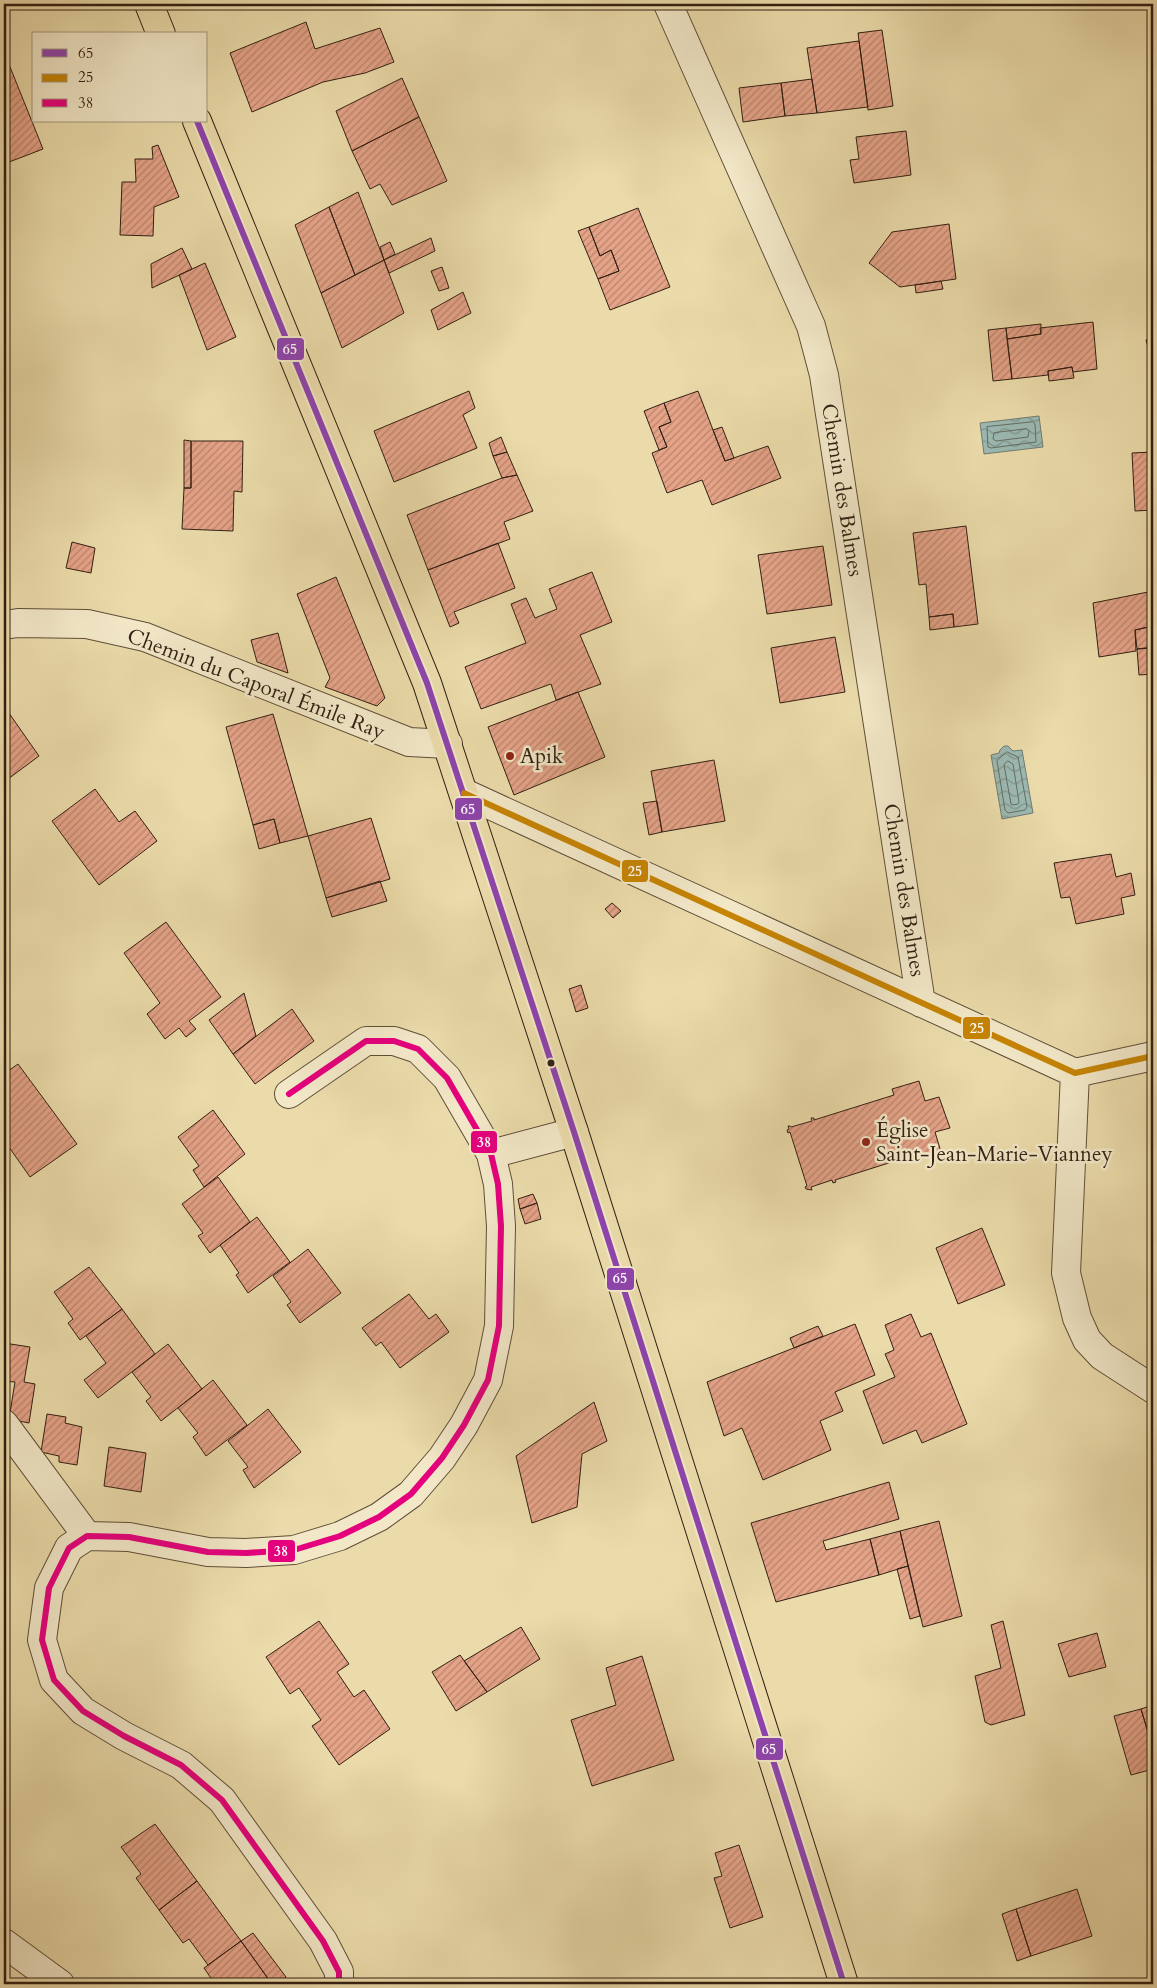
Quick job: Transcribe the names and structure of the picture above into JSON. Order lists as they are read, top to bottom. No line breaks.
{"streets":{"street":["Chemin des Balmes","Chemin du Caporal Émile Ray"]},"places":["Apik","Église Saint-Jean-Marie-Vianney"],"lines":["transit line 65","transit line 25","transit line 38"],"legend":["65","25","38"]}
